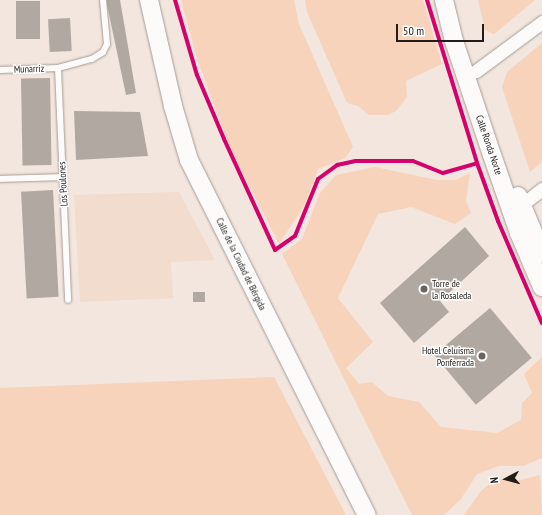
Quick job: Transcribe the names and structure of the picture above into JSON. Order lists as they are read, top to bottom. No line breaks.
{"streets":{"street":["Calle Ronda Norte","Calle de la Ciudad de Bérgida"],"lane":["Munarriz","Los Poulones"]},"crossings":[["Munarriz","Los Poulones"]],"places":["Torre de la Rosaleda","Hotel Celuisma Ponferrada"],"scale_bar":"50 m","north":"left"}
